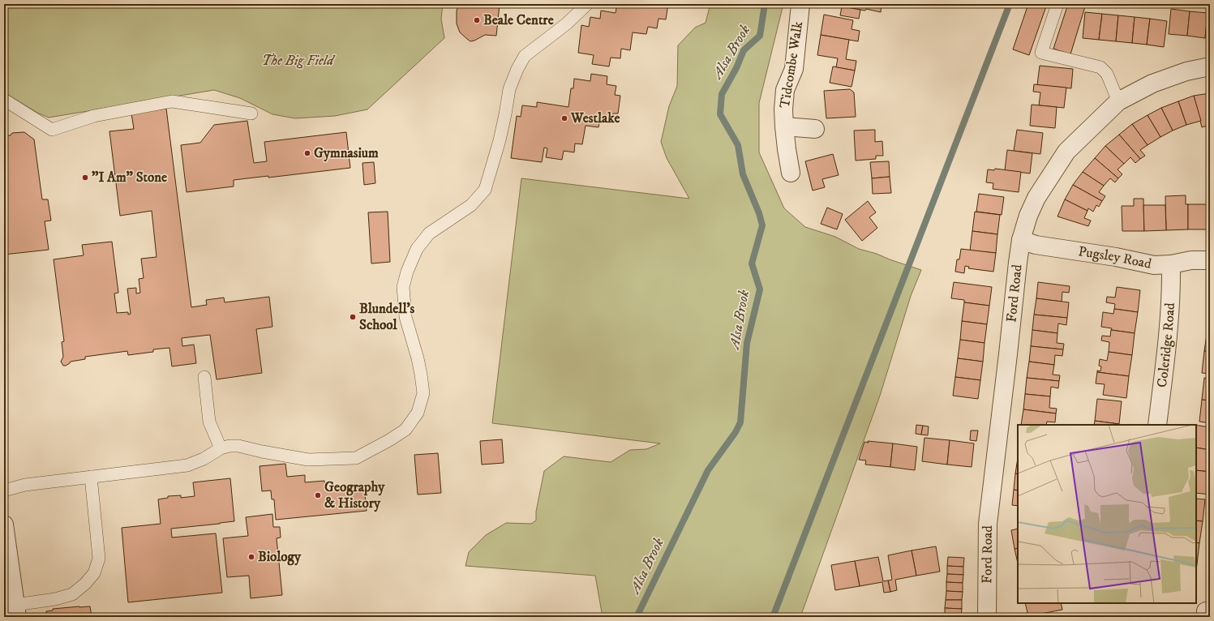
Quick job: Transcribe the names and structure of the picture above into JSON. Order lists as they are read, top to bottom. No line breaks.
{"streets":{"street":["Tidcombe Walk","Pugsley Road","Ford Road","Coleridge Road"]},"crossings":[["Pugsley Road","Ford Road"],["Pugsley Road","Coleridge Road"]],"water":["Alsa Brook"],"parks":["The Big Field"],"places":["Beale Centre","Westlake","Gymnasium","\"I Am\" Stone","Blundell's School","Geography & History","Biology"]}
